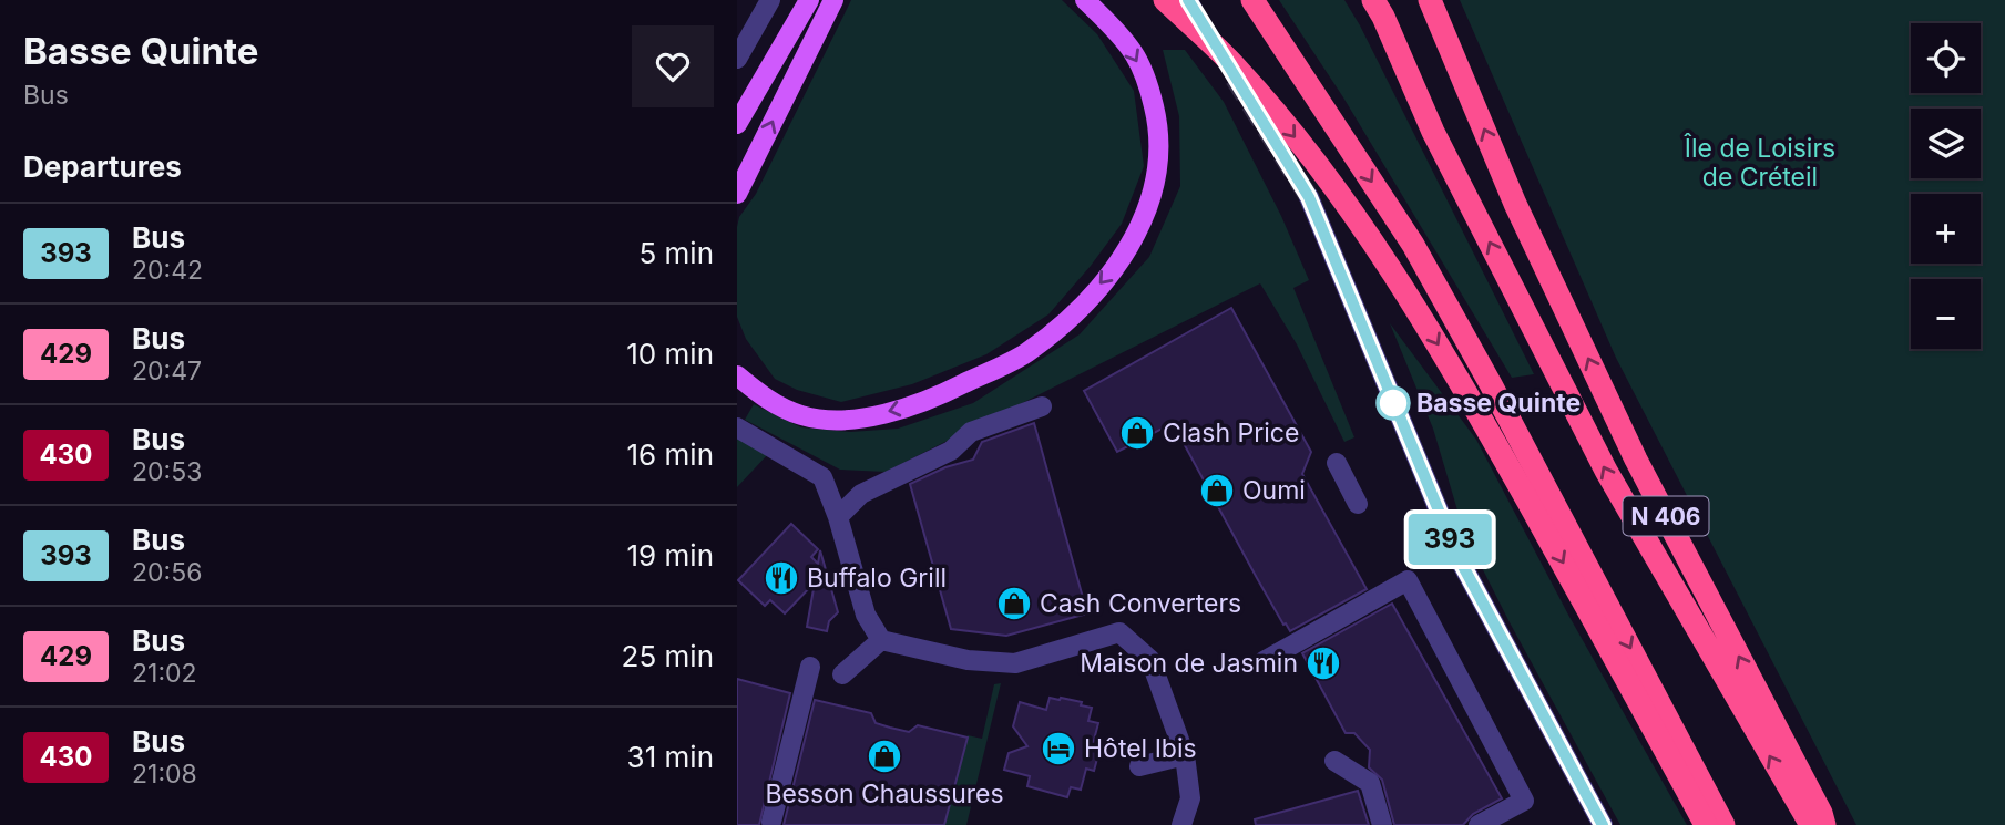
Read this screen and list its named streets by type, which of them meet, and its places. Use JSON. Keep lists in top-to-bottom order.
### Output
{
  "streets": {
    "highway": ["N 406"]
  },
  "parks": ["Île de Loisirs de Créteil"],
  "places": {
    "other": ["Basse Quinte"],
    "shop": [
      "Clash Price",
      "Oumi",
      "Cash Converters",
      "Besson Chaussures"
    ],
    "restaurant": ["Buffalo Grill", "Maison de Jasmin"],
    "hotel": ["Hôtel Ibis"]
  },
  "lines": ["bus line 393"],
  "page": {
    "heading": [
      ["Basse Quinte", "Bus"],
      "Departures"
    ],
    "on_map": "393",
    "map_buttons": ["+", "−"],
    "list": [
      {
        "mark": "393",
        "name": "Bus",
        "note": "20:42",
        "value": "5 min"
      },
      {
        "mark": "429",
        "name": "Bus",
        "note": "20:47",
        "value": "10 min"
      },
      {
        "mark": "430",
        "name": "Bus",
        "note": "20:53",
        "value": "16 min"
      },
      {
        "mark": "393",
        "name": "Bus",
        "note": "20:56",
        "value": "19 min"
      },
      {
        "mark": "429",
        "name": "Bus",
        "note": "21:02",
        "value": "25 min"
      },
      {
        "mark": "430",
        "name": "Bus",
        "note": "21:08",
        "value": "31 min"
      }
    ]
  }
}
